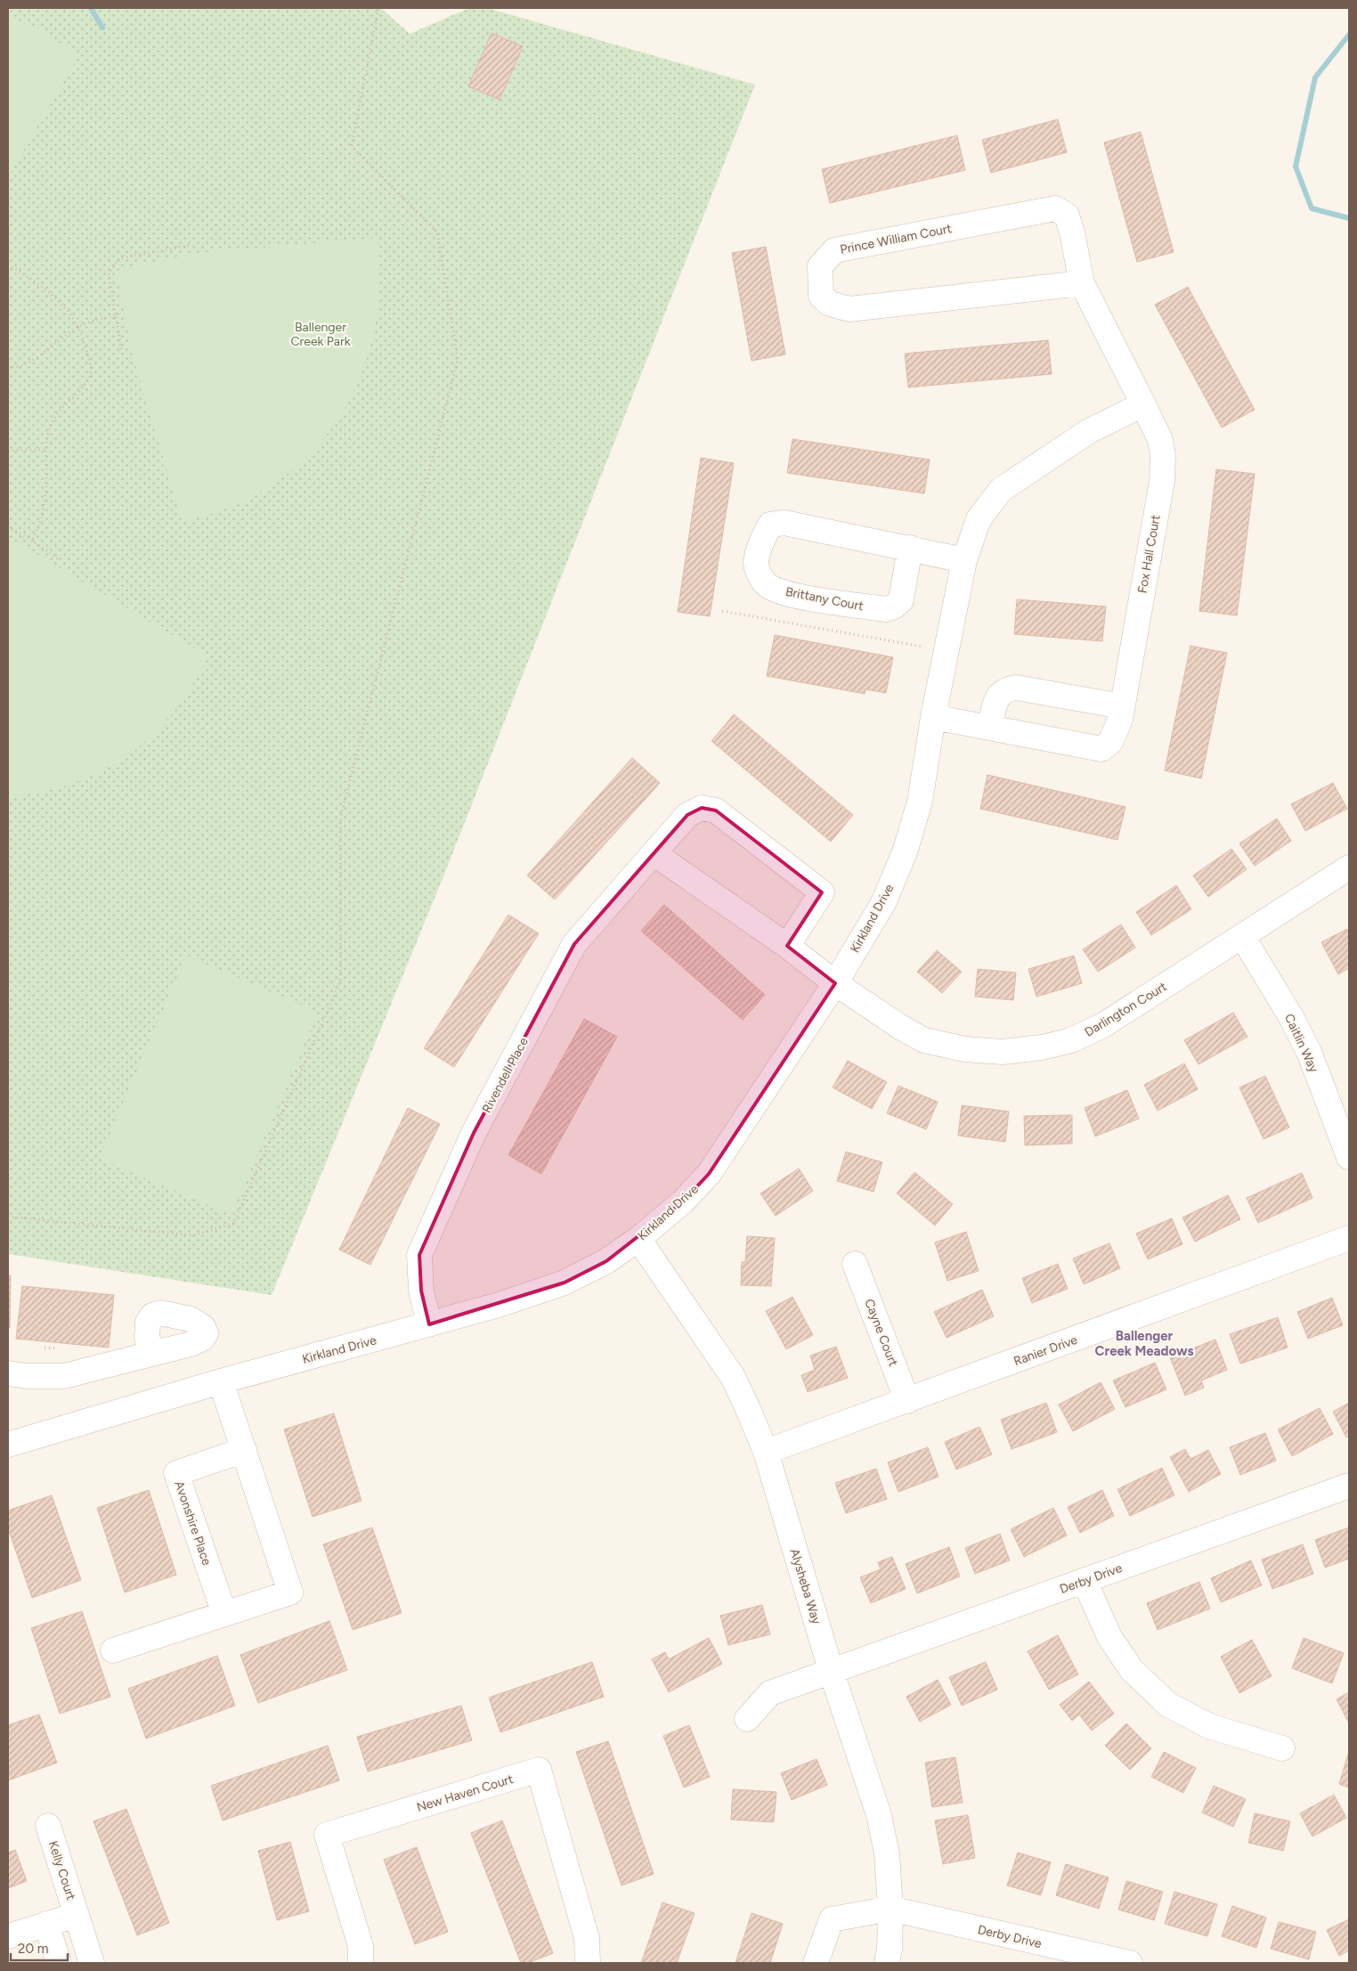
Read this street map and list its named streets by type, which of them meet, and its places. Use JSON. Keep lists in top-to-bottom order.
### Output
{
  "streets": {
    "street": [
      "Prince William Court",
      "Fox Hall Court",
      "Brittany Court",
      "Kirkland Drive",
      "Darlington Court",
      "Caitlin Way",
      "Rivendell Place",
      "Cayne Court",
      "Ranier Drive",
      "Avonshire Place",
      "Derby Drive",
      "Alysheba Way",
      "New Haven Court",
      "Kelly Court"
    ]
  },
  "crossings": [
    ["Prince William Court", "Fox Hall Court"],
    ["Fox Hall Court", "Kirkland Drive"],
    ["Brittany Court", "Kirkland Drive"],
    ["Kirkland Drive", "Darlington Court"],
    ["Kirkland Drive", "Rivendell Place"],
    ["Kirkland Drive", "Alysheba Way"],
    ["Darlington Court", "Caitlin Way"],
    ["Cayne Court", "Ranier Drive"],
    ["Ranier Drive", "Alysheba Way"],
    ["Derby Drive", "Alysheba Way"]
  ],
  "districts": ["Ballenger Creek Meadows"],
  "parks": ["Ballenger Creek Park"],
  "scale_bar": "20 m"
}
